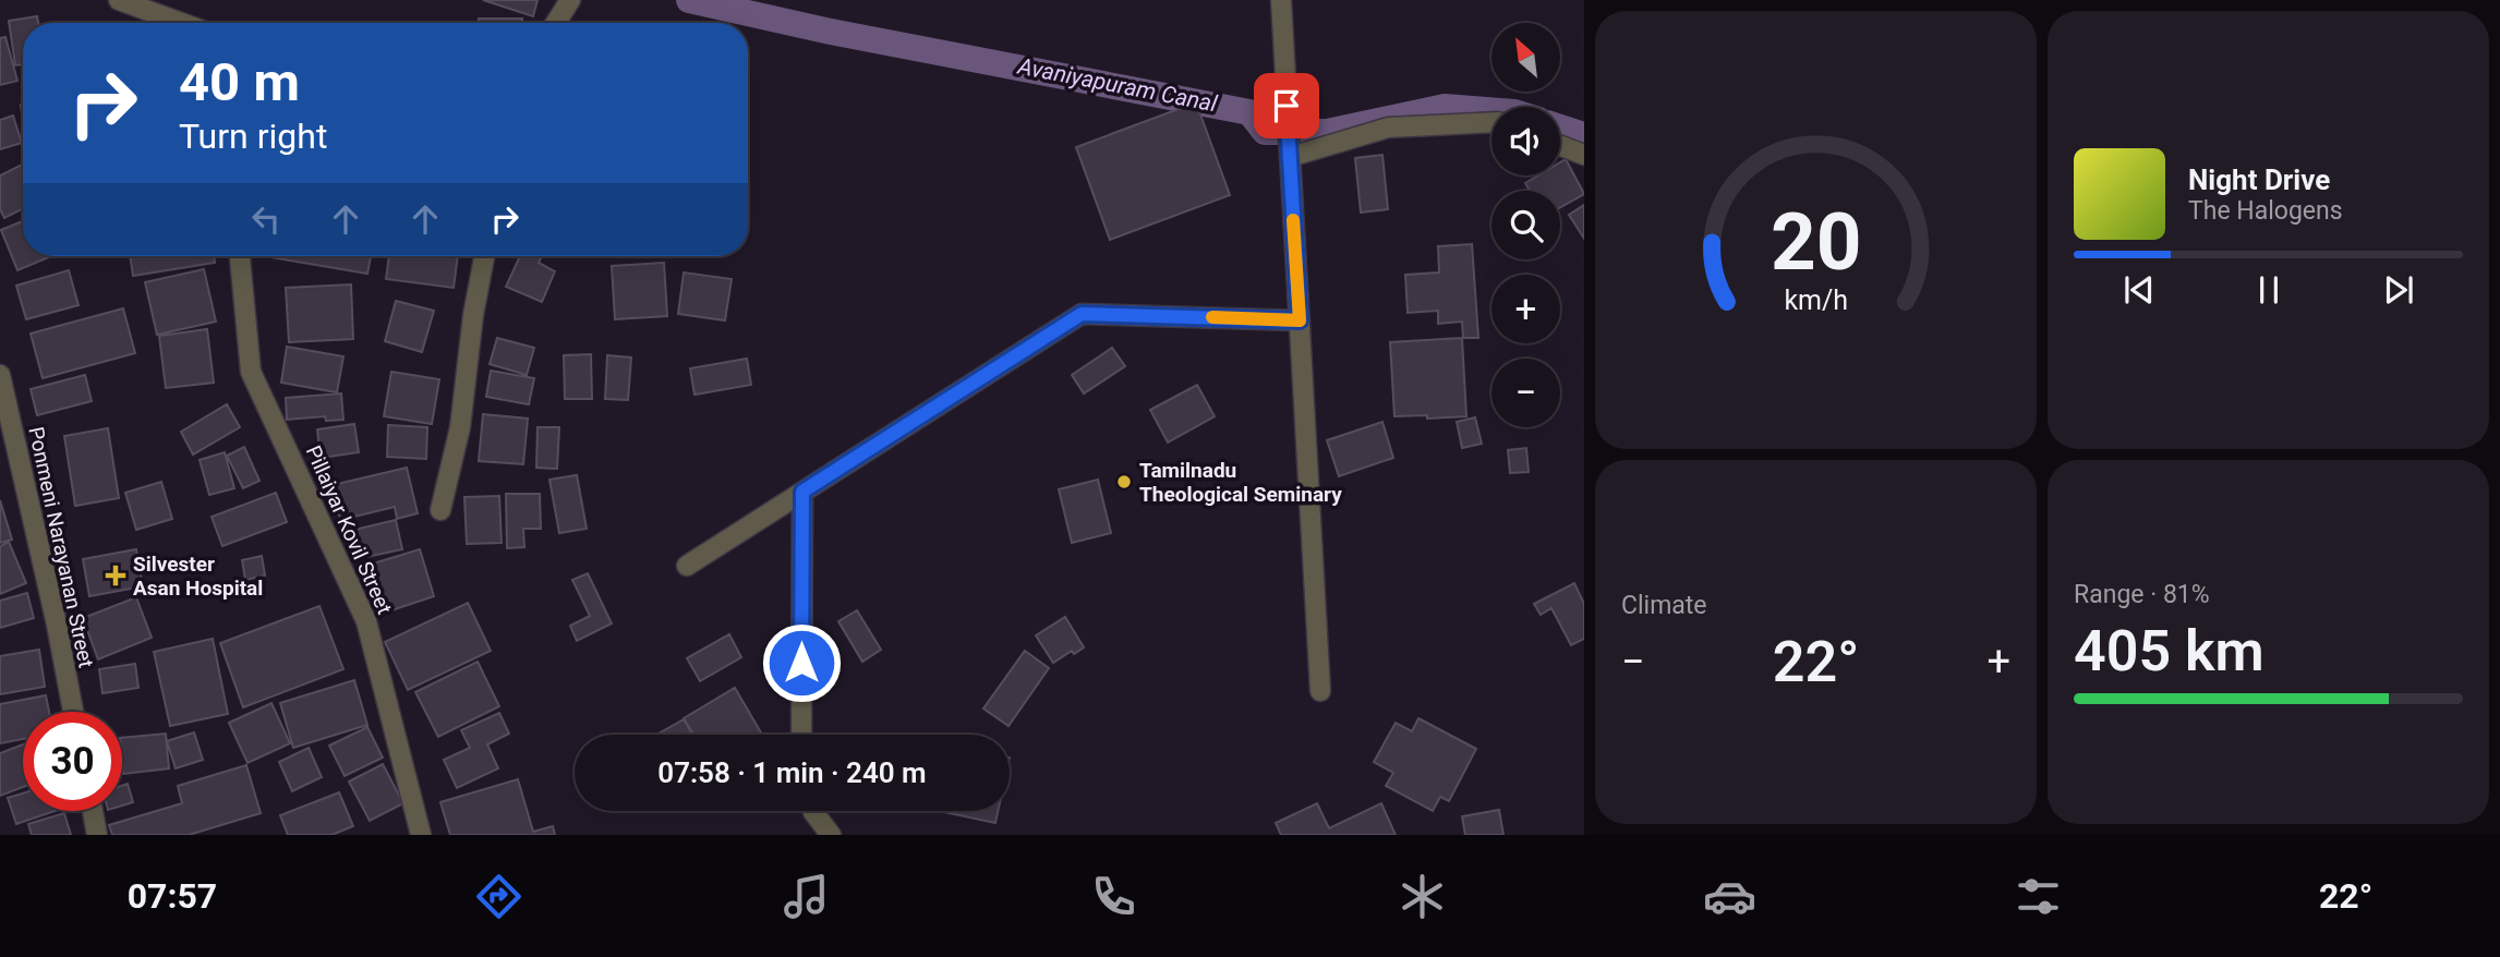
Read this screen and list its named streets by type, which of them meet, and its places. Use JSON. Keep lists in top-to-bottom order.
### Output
{
  "streets": {
    "street": ["Pillaiyar Kovil Street", "Ponmeni Narayanan Street"]
  },
  "water": ["Avaniyapuram Canal"],
  "places": {
    "other": ["Tamilnadu Theological Seminary"],
    "health": ["Silvester Asan Hospital"]
  },
  "north": "top left",
  "page": {
    "map_buttons": ["+", "−"],
    "turn": ["40 m", "Turn right"],
    "song": ["Night Drive", "The Halogens"],
    "tile": [
      "Climate",
      ["Range · 81%", "405 km"]
    ],
    "heat": ["−", "22°", "+"],
    "limit": "30",
    "trip": "07:58 · 1 min · 240 m",
    "tabs": ["07:57", "22°"],
    "gauge": ["20", "km/h"]
  }
}
